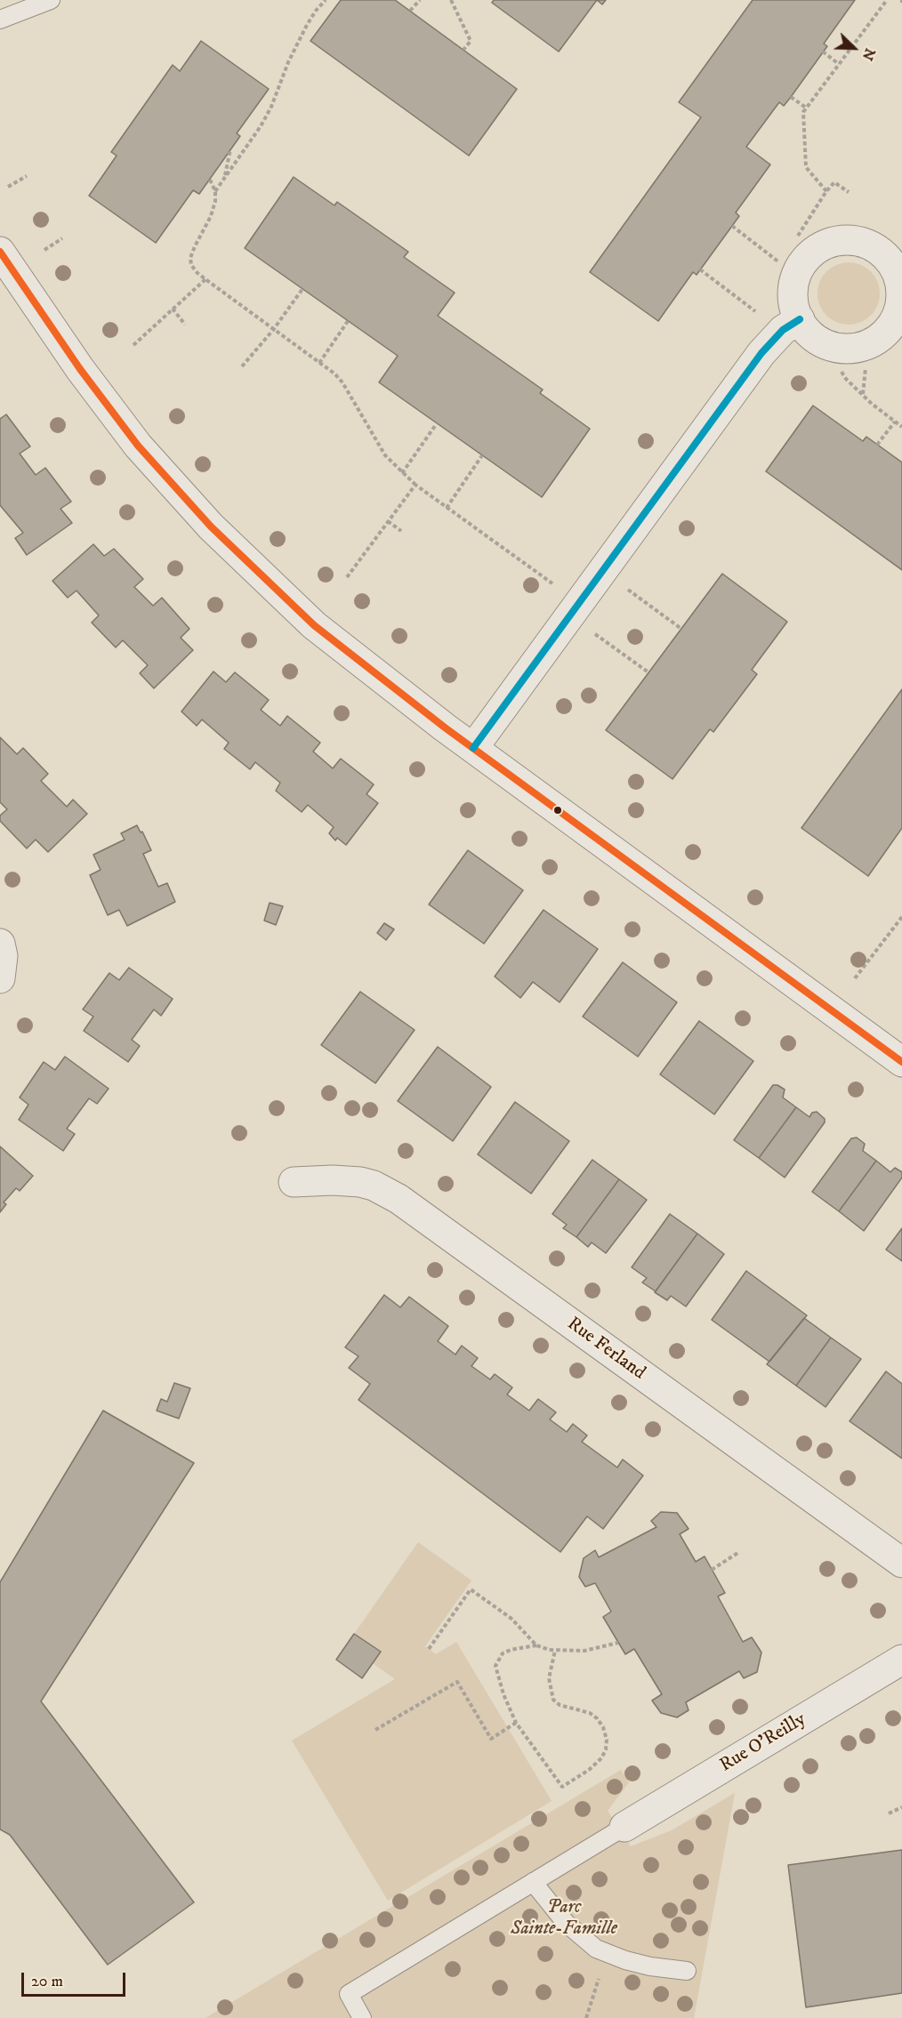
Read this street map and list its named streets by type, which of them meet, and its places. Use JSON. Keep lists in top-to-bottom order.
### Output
{
  "streets": {
    "street": ["Rue Ferland", "Rue O'Reilly"]
  },
  "parks": ["Parc Sainte-Famille"],
  "scale_bar": "20 m",
  "north": "bottom right"
}
